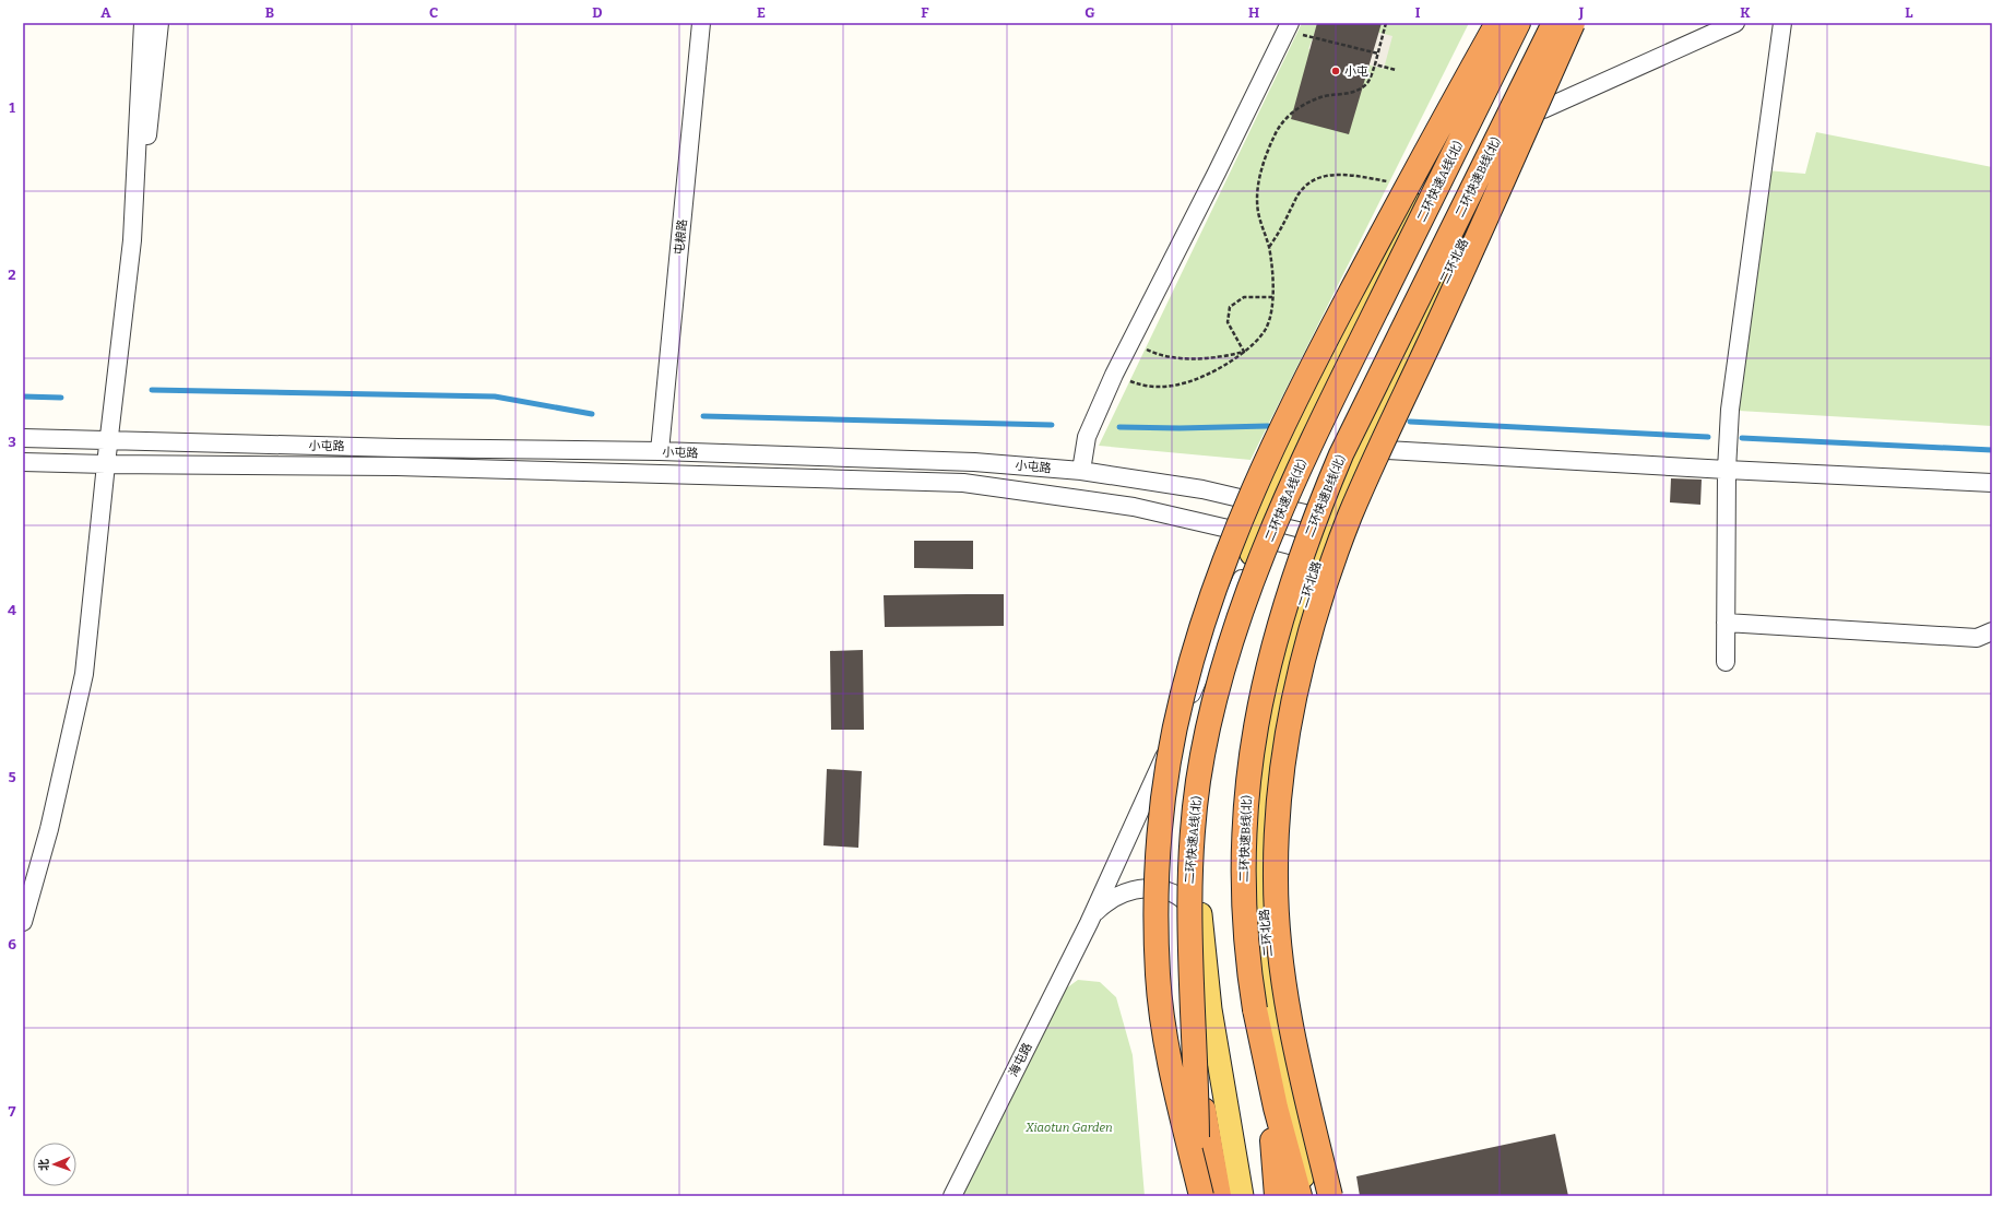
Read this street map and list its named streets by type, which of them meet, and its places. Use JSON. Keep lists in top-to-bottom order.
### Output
{
  "streets": {
    "highway": ["二环快速B线(北)", "二环快速A线(北)"],
    "main road": ["二环北路"],
    "street": ["屯粮路", "小屯路", "海屯路"]
  },
  "crossings": [
    ["屯粮路", "小屯路"],
    ["二环北路", "小屯路"]
  ],
  "parks": ["Xiaotun Garden"],
  "places": ["小屯"],
  "north": "left",
  "grid": {
    "columns": [
      "A",
      "B",
      "C",
      "D",
      "E",
      "F",
      "G",
      "H",
      "I",
      "J",
      "K",
      "L"
    ],
    "rows": [
      "1",
      "2",
      "3",
      "4",
      "5",
      "6",
      "7"
    ]
  }
}
